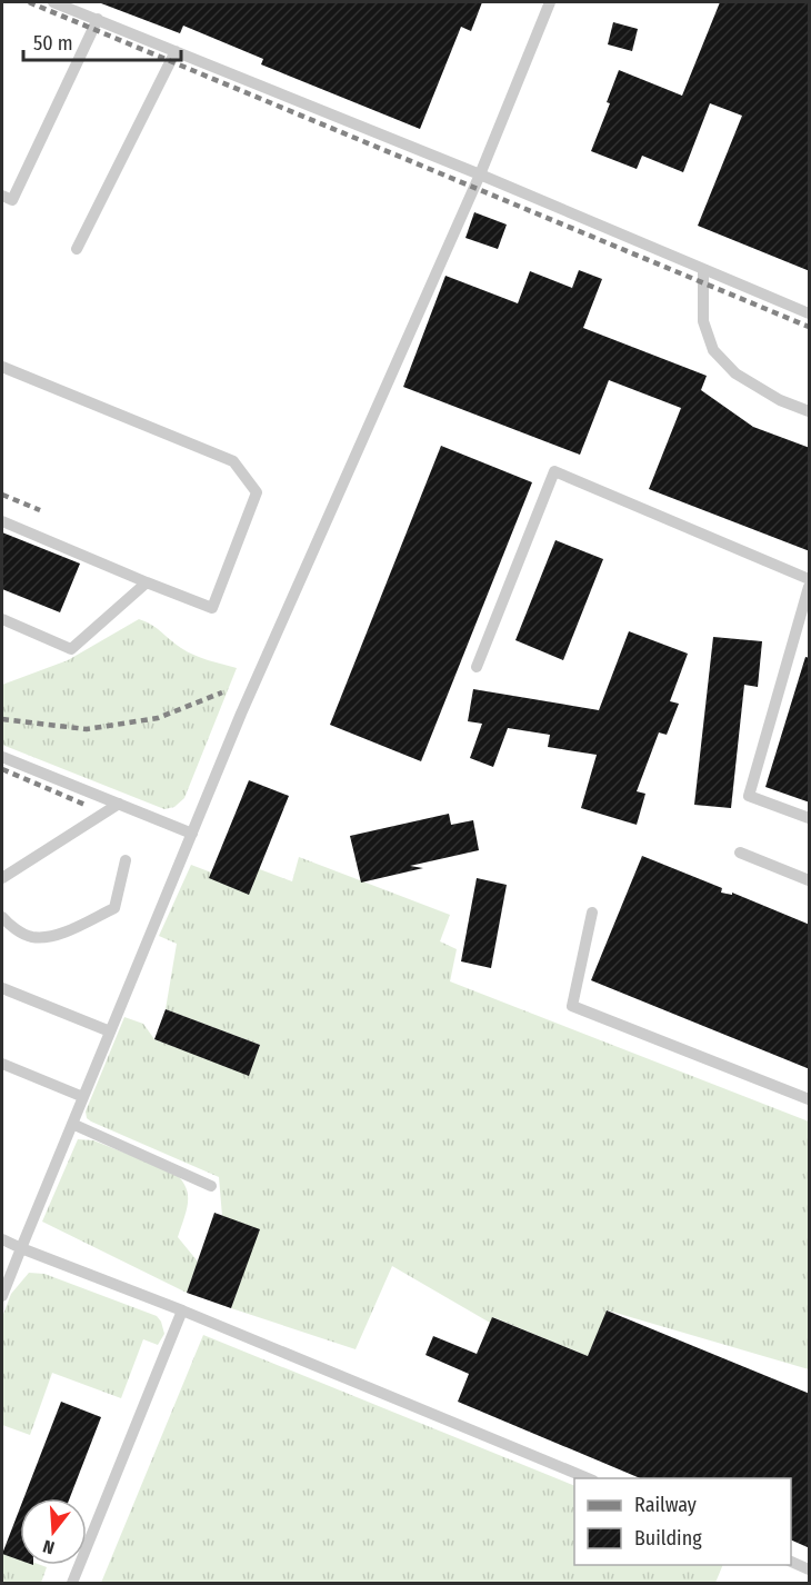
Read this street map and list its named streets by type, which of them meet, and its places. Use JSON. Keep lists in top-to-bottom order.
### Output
{
  "legend": ["Railway", "Building"],
  "scale_bar": "50 m",
  "north": "bottom"
}
